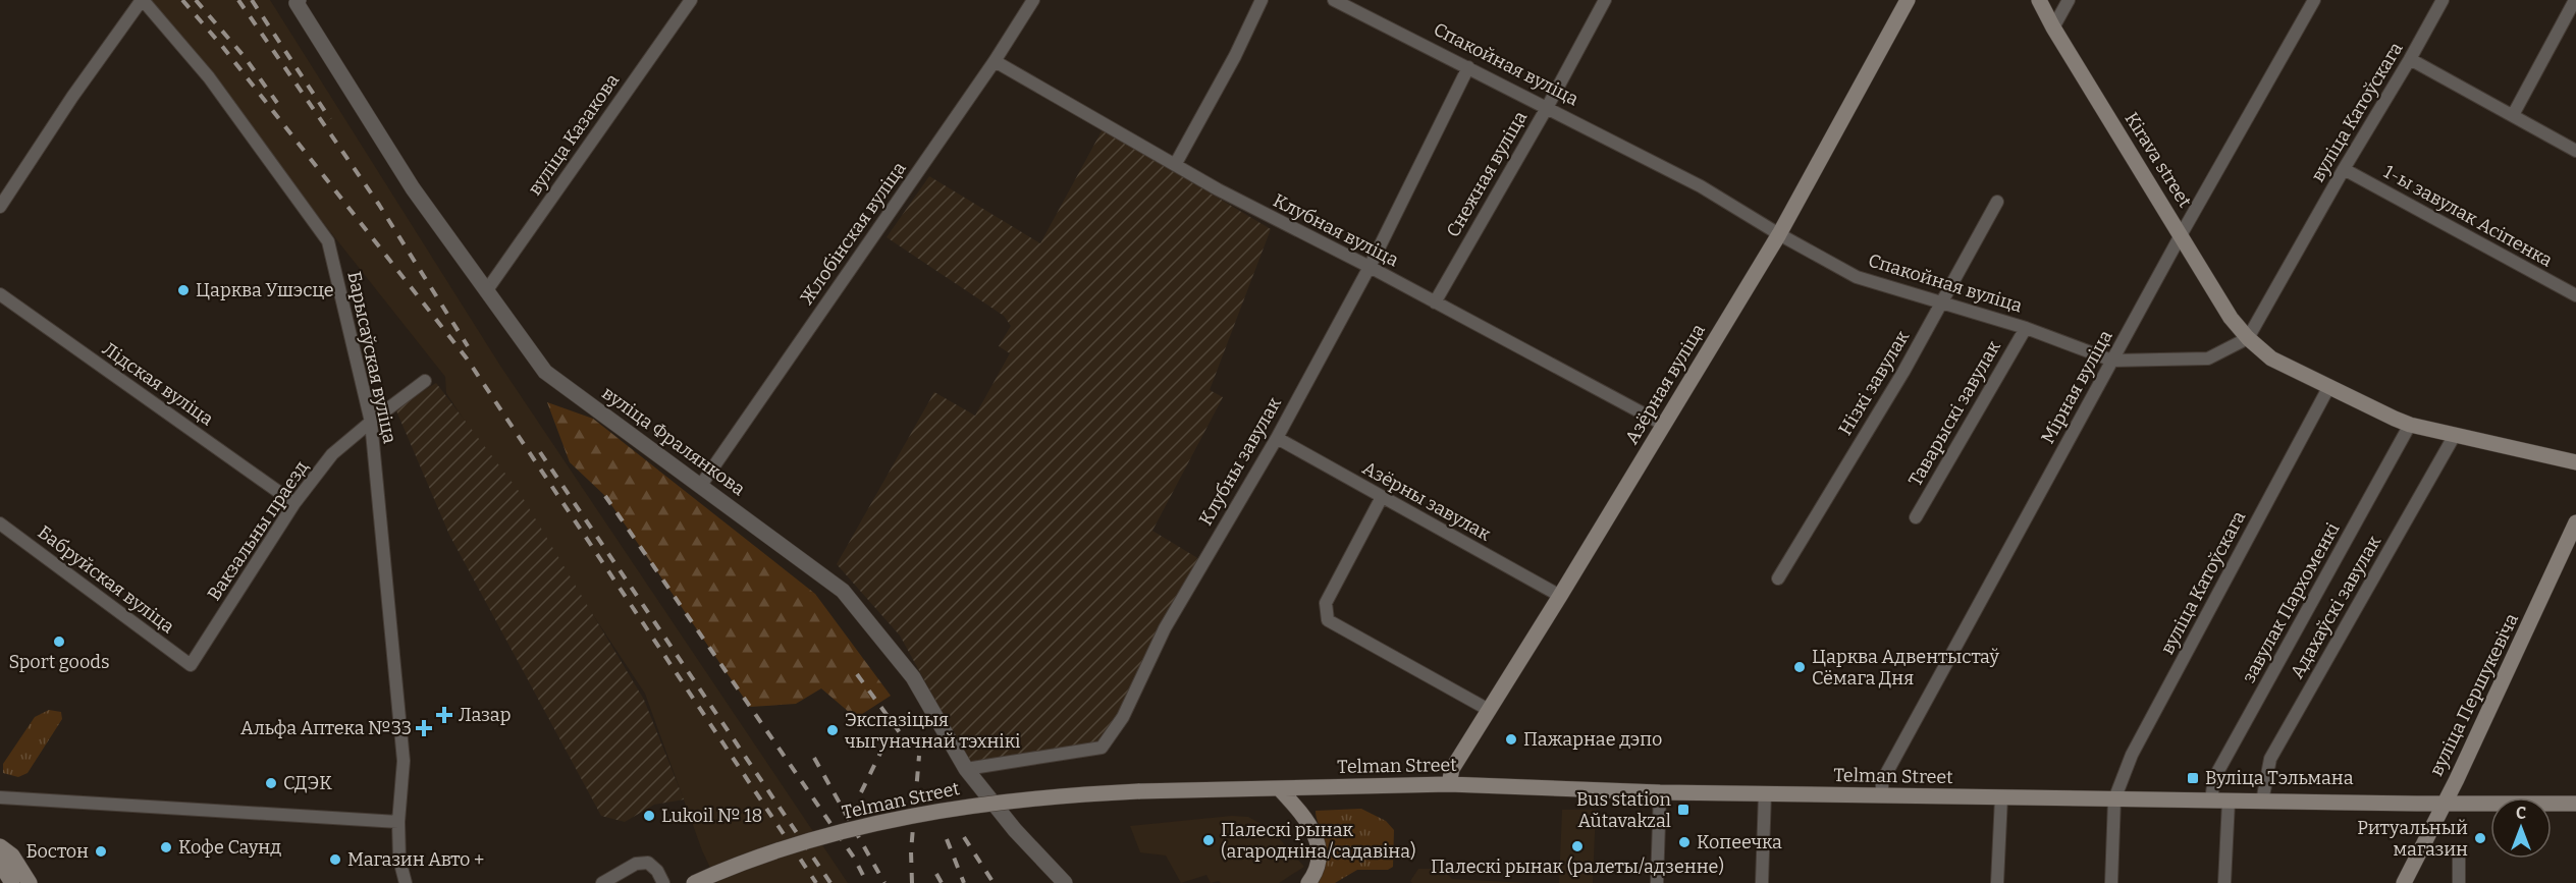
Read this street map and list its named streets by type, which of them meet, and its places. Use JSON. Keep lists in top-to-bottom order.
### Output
{
  "streets": {
    "main road": [
      "Kirava street",
      "Азёрная вуліца",
      "вуліца Першукевіча",
      "Telman Street"
    ],
    "street": [
      "Спакойная вуліца",
      "вуліца Катоўскага",
      "вуліца Казакова",
      "Снежная вуліца",
      "1-ы завулак Асіпенка",
      "Клубная вуліца",
      "Жлобінская вуліца",
      "Барысаўская вуліца",
      "Нізкі завулак",
      "Лідская вуліца",
      "Мірная вуліца",
      "Таварыскі завулак",
      "вуліца Фралянкова",
      "Клубны завулак",
      "Азёрны завулак",
      "Вакзальны праезд",
      "Бабруйская вуліца",
      "завулак Пархоменкі",
      "Адахаўскі завулак"
    ]
  },
  "crossings": [
    ["Спакойная вуліца", "вуліца Катоўскага"],
    ["Спакойная вуліца", "Kirava street"],
    ["Спакойная вуліца", "Снежная вуліца"],
    ["Спакойная вуліца", "Нізкі завулак"],
    ["Спакойная вуліца", "Азёрная вуліца"],
    ["Спакойная вуліца", "Мірная вуліца"],
    ["Спакойная вуліца", "Таварыскі завулак"],
    ["Спакойная вуліца", "Клубны завулак"],
    ["вуліца Катоўскага", "Kirava street"],
    ["вуліца Катоўскага", "1-ы завулак Асіпенка"],
    ["вуліца Катоўскага", "Telman Street"],
    ["вуліца Казакова", "вуліца Фралянкова"],
    ["Kirava street", "Мірная вуліца"],
    ["Снежная вуліца", "Клубная вуліца"],
    ["Клубная вуліца", "Жлобінская вуліца"],
    ["Клубная вуліца", "Азёрная вуліца"],
    ["Клубная вуліца", "Клубны завулак"],
    ["Жлобінская вуліца", "вуліца Фралянкова"],
    ["Барысаўская вуліца", "Вакзальны праезд"],
    ["Лідская вуліца", "Вакзальны праезд"],
    ["Азёрная вуліца", "Азёрны завулак"],
    ["Азёрная вуліца", "Telman Street"],
    ["Мірная вуліца", "Telman Street"],
    ["вуліца Фралянкова", "Клубны завулак"],
    ["Клубны завулак", "Азёрны завулак"],
    ["Вакзальны праезд", "Бабруйская вуліца"]
  ],
  "places": {
    "other": [
      "Царква Ушэсце",
      "Sport goods",
      "Царква Адвентыстаў Сёмага Дня",
      "Экспазіцыя чыгуначнай тэхнікі",
      "Пажарнае дэпо",
      "СДЭК",
      "Lukoil № 18",
      "Ритуальный магазин",
      "Палескі рынак (агародніна/садавіна)",
      "Копеечка",
      "Палескі рынак (ралеты/адзенне)",
      "Кофе Саунд",
      "Бостон",
      "Магазин Авто +"
    ],
    "health": ["Лазар", "Альфа Аптека №33"],
    "transit": ["Вуліца Тэльмана", "Bus station Aŭtavakzal"]
  },
  "north": "top"
}
